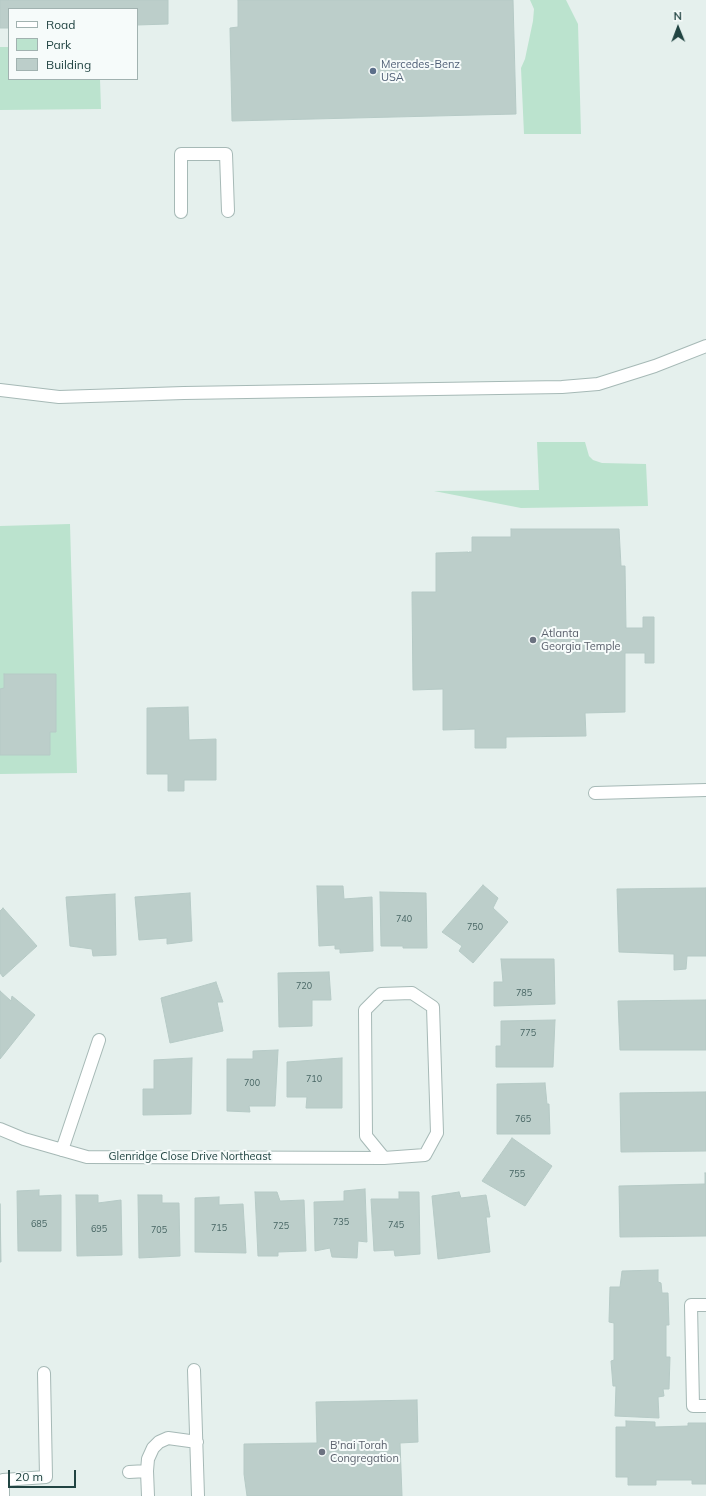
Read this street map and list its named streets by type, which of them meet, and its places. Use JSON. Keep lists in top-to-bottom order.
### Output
{
  "streets": {
    "street": ["Glenridge Close Drive Northeast"]
  },
  "places": ["Mercedes-Benz USA", "Atlanta Georgia Temple", "B'nai Torah Congregation"],
  "house_numbers": [
    "740",
    "750",
    "720",
    "785",
    "775",
    "710",
    "700",
    "765",
    "755",
    "735",
    "685",
    "745",
    "725",
    "715",
    "695",
    "705"
  ],
  "legend": ["Road", "Park", "Building"],
  "scale_bar": "20 m",
  "north": "top"
}
